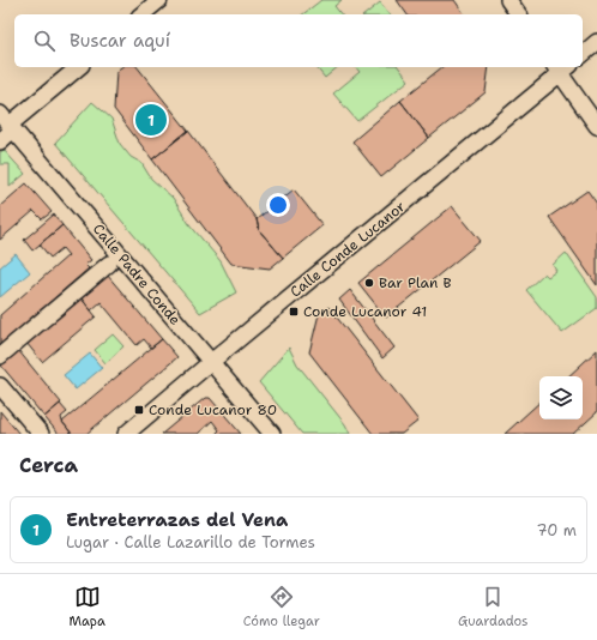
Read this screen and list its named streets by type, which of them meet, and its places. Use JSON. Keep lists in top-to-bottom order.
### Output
{
  "streets": {
    "street": ["Calle Conde Lucanor", "Calle Padre Conde"]
  },
  "crossings": [
    ["Calle Conde Lucanor", "Calle Padre Conde"]
  ],
  "places": {
    "other": ["Bar Plan B"],
    "transit": ["Conde Lucanor 41", "Conde Lucanor 80"]
  },
  "page": {
    "search": "Buscar aquí",
    "pins": "1",
    "heading": "Cerca",
    "list": [
      {
        "mark": "1",
        "name": "Entreterrazas del Vena",
        "note": "Lugar · Calle Lazarillo de Tormes",
        "value": "70 m"
      }
    ],
    "nav": ["Mapa", "Cómo llegar", "Guardados"]
  }
}
